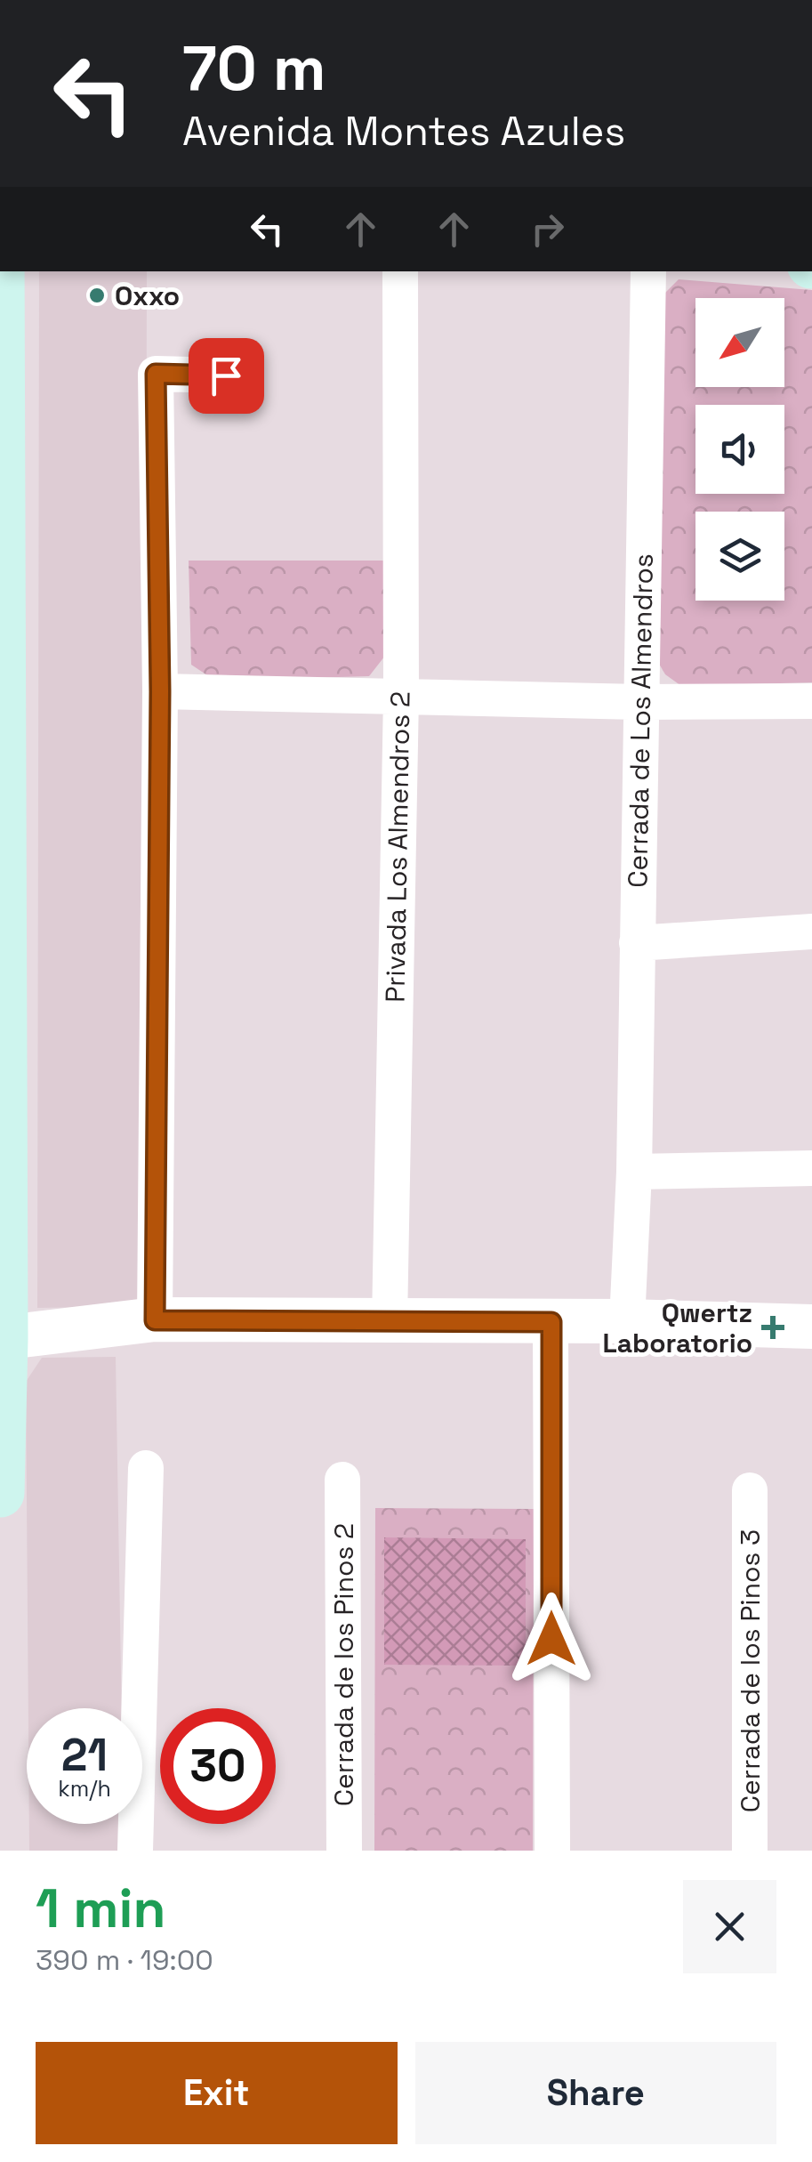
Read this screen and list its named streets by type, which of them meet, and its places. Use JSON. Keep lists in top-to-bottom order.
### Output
{
  "streets": {
    "street": [
      "Cerrada de Los Almendros",
      "Privada Los Almendros 2",
      "Cerrada de los Pinos 2",
      "Cerrada de los Pinos 3"
    ]
  },
  "places": {
    "other": ["Oxxo"],
    "health": ["Qwertz Laboratorio"]
  },
  "north": "bottom left",
  "page": {
    "turn": ["70 m", "Avenida Montes Azules"],
    "speed": "21 km/h",
    "limit": "30",
    "heading": ["1 min", "390 m · 19:00"],
    "buttons": ["Exit", "Share"]
  }
}
